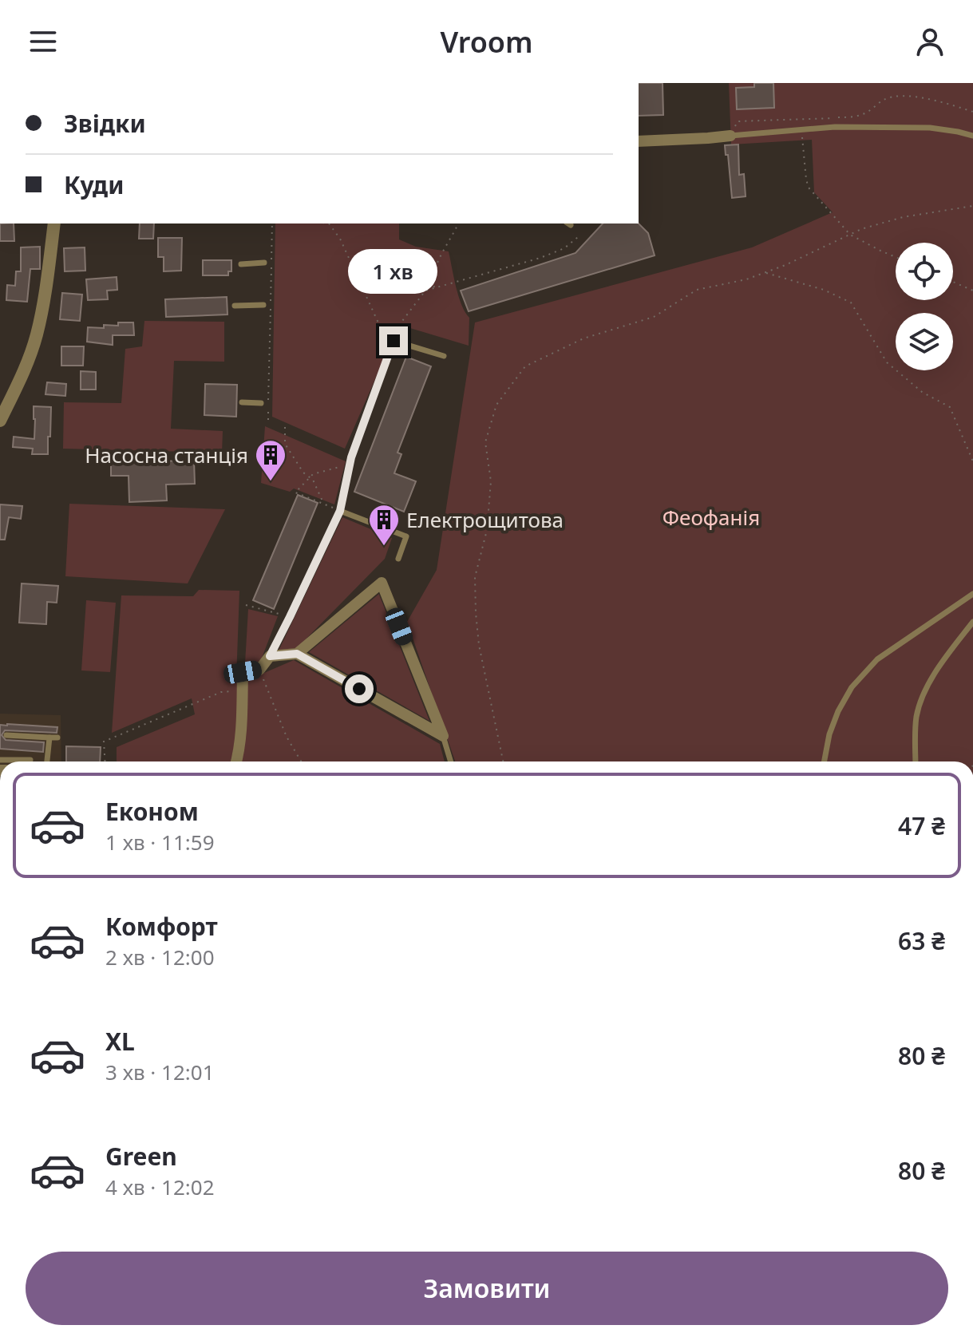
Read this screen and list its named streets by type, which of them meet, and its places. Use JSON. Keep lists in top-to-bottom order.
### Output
{
  "parks": ["Феофанія"],
  "places": {
    "building": ["Насосна станція", "Електрощитова"]
  },
  "page": {
    "header": "Vroom",
    "banner": ["Звідки", "Куди"],
    "bubble": "1 хв",
    "list": [
      {
        "name": "Економ",
        "note": "1 хв · 11:59",
        "value": "47 ₴"
      },
      {
        "name": "Комфорт",
        "note": "2 хв · 12:00",
        "value": "63 ₴"
      },
      {
        "name": "XL",
        "note": "3 хв · 12:01",
        "value": "80 ₴"
      },
      {
        "name": "Green",
        "note": "4 хв · 12:02",
        "value": "80 ₴"
      }
    ],
    "buttons": "Замовити"
  }
}
